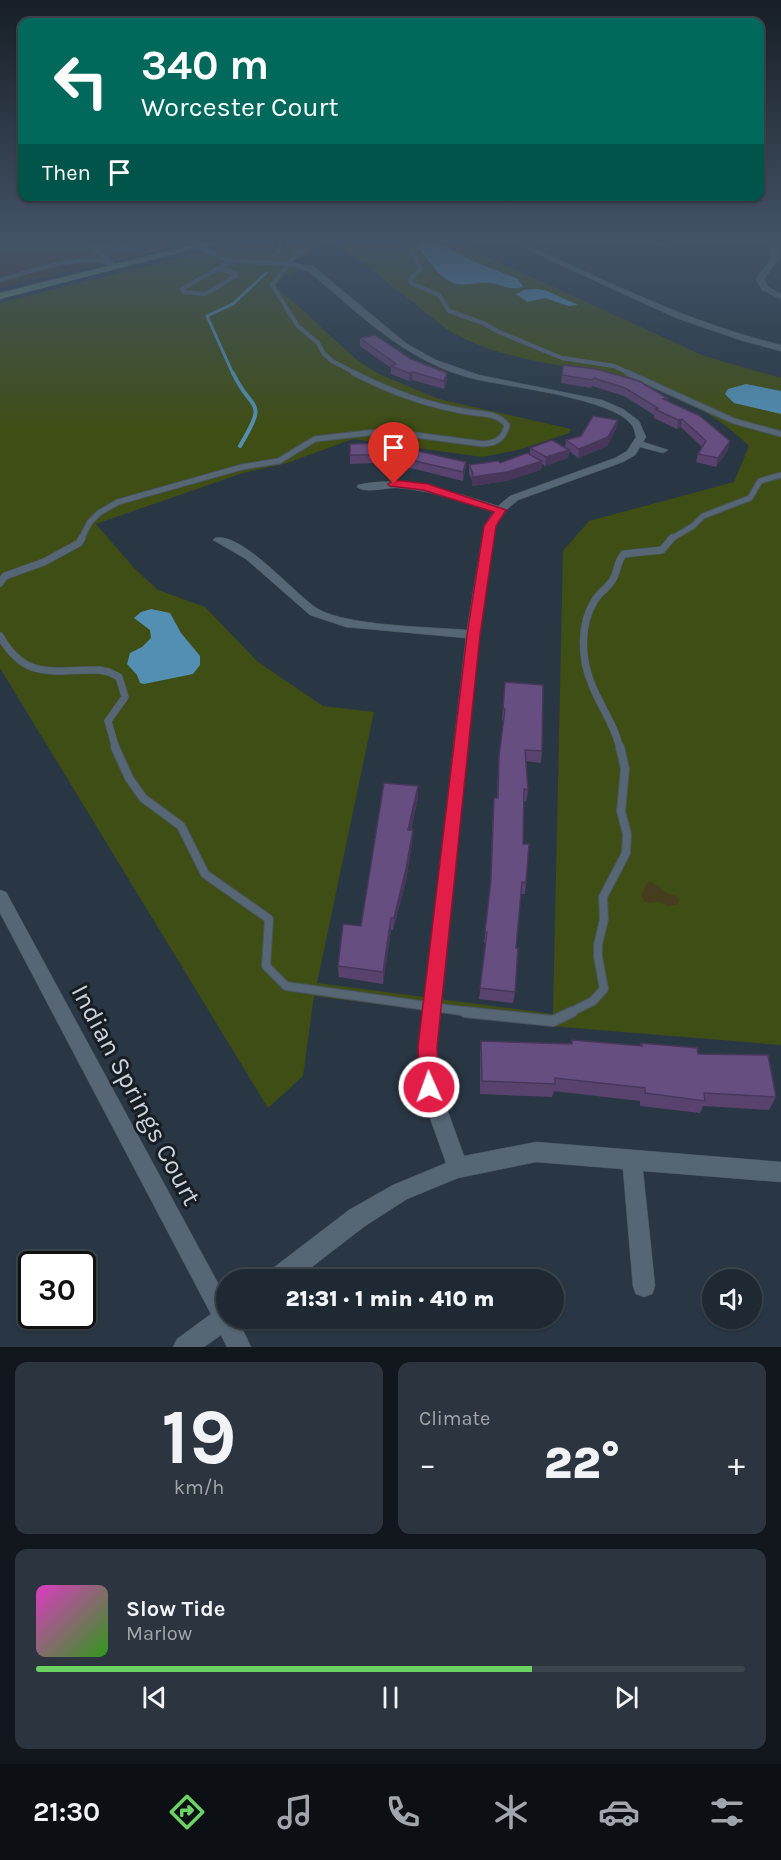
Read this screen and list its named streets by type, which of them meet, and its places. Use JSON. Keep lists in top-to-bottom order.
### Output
{
  "streets": {
    "street": ["Indian Springs Court"]
  },
  "page": {
    "turn": ["340 m", "Worcester Court"],
    "then": "Then",
    "limit": "30",
    "trip": "21:31 · 1 min · 410 m",
    "tile": [
      ["19", "km/h"],
      "Climate"
    ],
    "heat": ["−", "22°", "+"],
    "song": ["Slow Tide", "Marlow"],
    "tabs": "21:30"
  }
}
